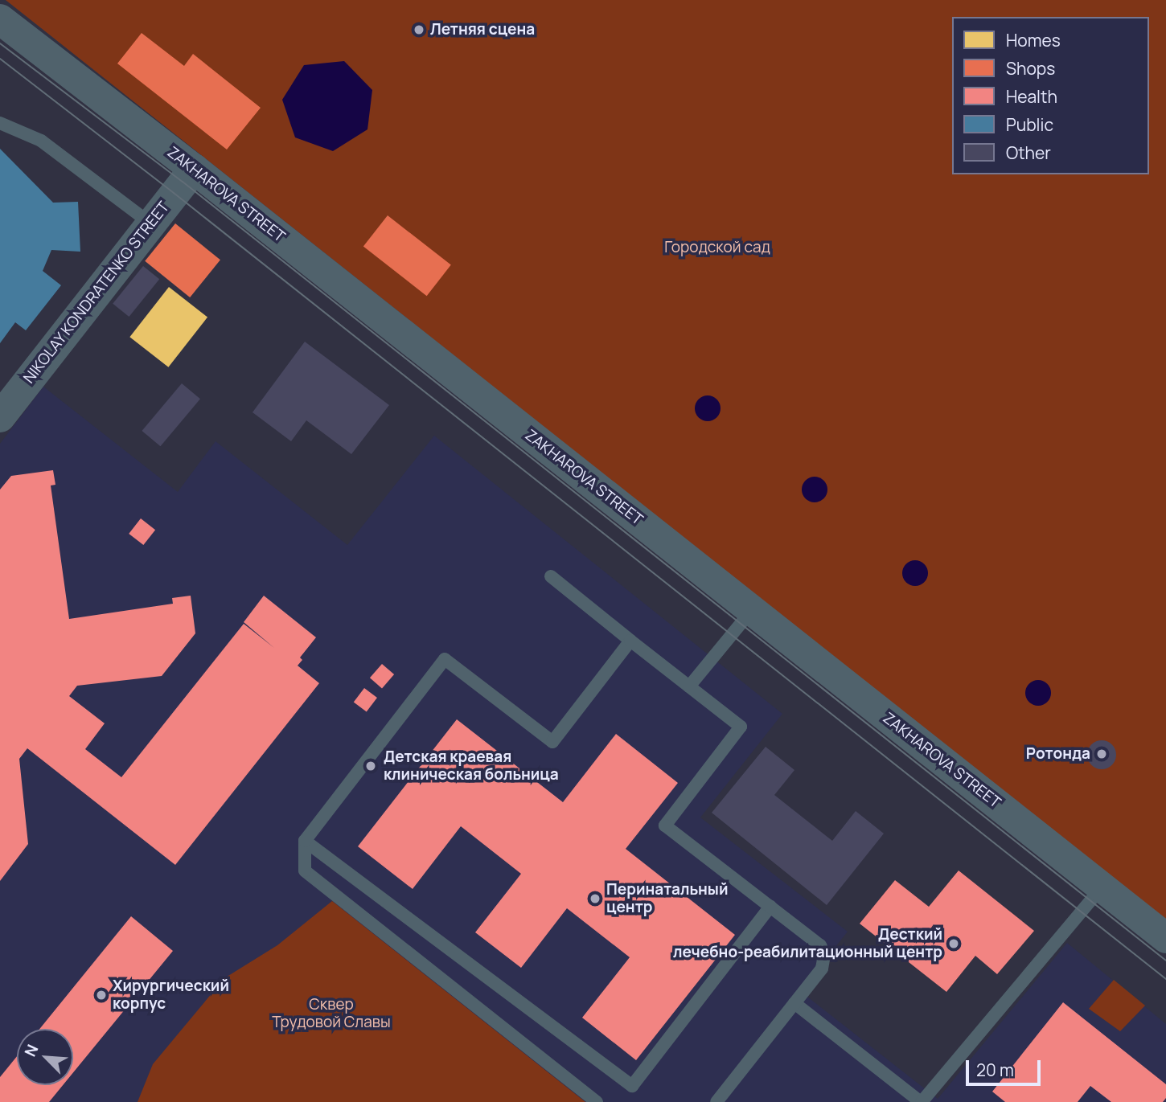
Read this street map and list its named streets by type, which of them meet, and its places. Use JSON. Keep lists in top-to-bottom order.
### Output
{
  "streets": {
    "street": ["ZAKHAROVA STREET", "NIKOLAY KONDRATENKO STREET"]
  },
  "crossings": [
    ["ZAKHAROVA STREET", "NIKOLAY KONDRATENKO STREET"]
  ],
  "parks": ["Городской сад", "Сквер Трудовой Славы"],
  "places": [
    "Летняя сцена",
    "Ротонда",
    "Детская краевая клиническая больница",
    "Перинатальный центр",
    "Десткий лечебно-реабилитационный центр",
    "Хирургический корпус"
  ],
  "legend": [
    "Homes",
    "Shops",
    "Health",
    "Public",
    "Other"
  ],
  "scale_bar": "20 m",
  "north": "top left"
}
